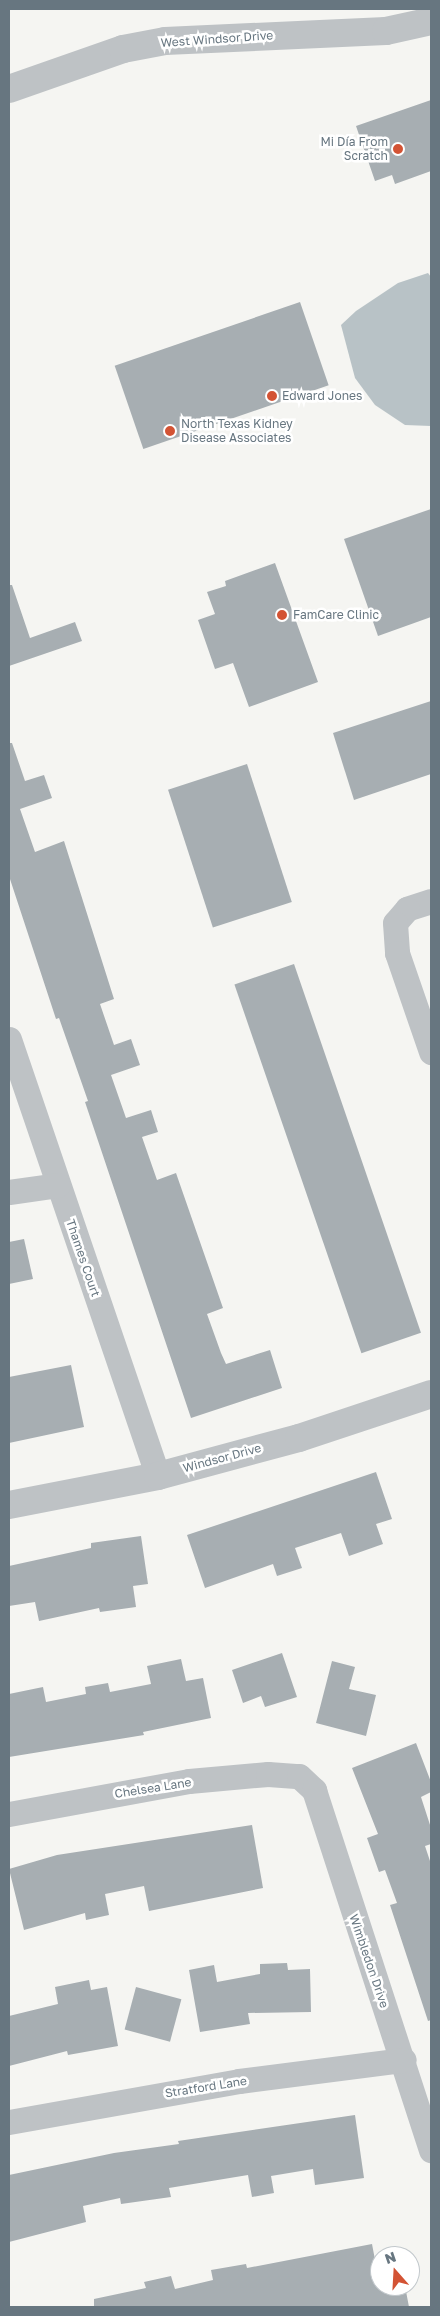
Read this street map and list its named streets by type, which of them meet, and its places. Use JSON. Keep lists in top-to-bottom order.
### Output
{
  "streets": {
    "street": [
      "West Windsor Drive",
      "Thames Court",
      "Windsor Drive",
      "Chelsea Lane",
      "Wimbledon Drive",
      "Stratford Lane"
    ]
  },
  "crossings": [
    ["Thames Court", "Windsor Drive"],
    ["Chelsea Lane", "Wimbledon Drive"],
    ["Wimbledon Drive", "Stratford Lane"]
  ],
  "places": [
    "Mi Día From Scratch",
    "Edward Jones",
    "North Texas Kidney Disease Associates",
    "FamCare Clinic"
  ],
  "north": "top"
}
